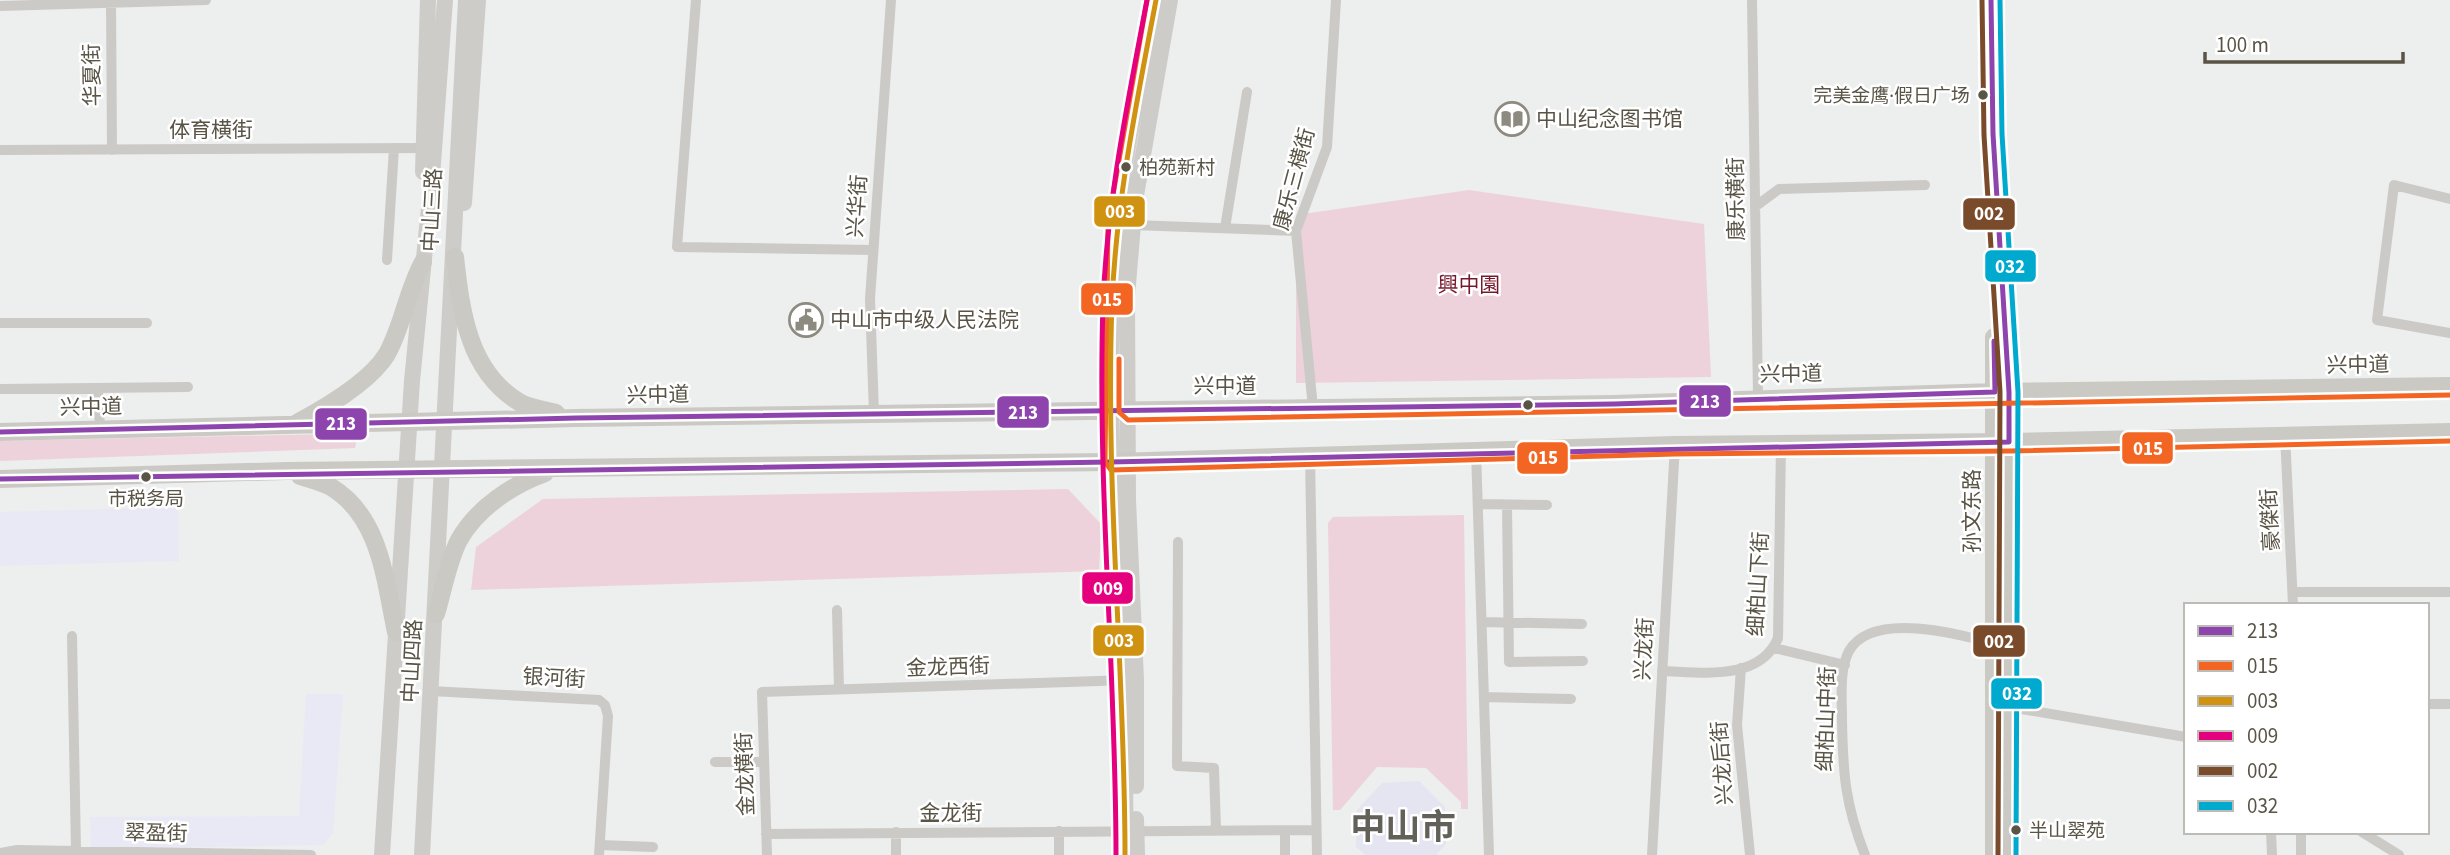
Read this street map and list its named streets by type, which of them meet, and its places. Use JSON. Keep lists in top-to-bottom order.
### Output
{
  "streets": {
    "main road": [
      "中山三路",
      "兴中道",
      "孙文东路",
      "中山四路"
    ],
    "street": [
      "华夏街",
      "体育横街",
      "康乐三横街",
      "康乐横街",
      "兴华街",
      "豪傑街",
      "细柏山下街",
      "兴龙街",
      "金龙西街",
      "银河街",
      "细柏山中街",
      "兴龙后街",
      "金龙横街",
      "金龙街",
      "翠盈街"
    ]
  },
  "crossings": [
    ["华夏街", "体育横街"],
    ["体育横街", "中山三路"],
    ["康乐三横街", "兴中道"],
    ["康乐横街", "兴中道"],
    ["兴华街", "兴中道"],
    ["中山三路", "兴中道"],
    ["中山三路", "中山四路"],
    ["兴中道", "孙文东路"],
    ["孙文东路", "细柏山中街"],
    ["细柏山下街", "兴龙街"],
    ["细柏山下街", "兴龙后街"],
    ["中山四路", "银河街"],
    ["金龙西街", "金龙横街"],
    ["金龙横街", "金龙街"]
  ],
  "districts": ["中山市"],
  "parks": ["興中園"],
  "places": {
    "other": [
      "完美金鹰·假日广场",
      "柏苑新村",
      "市税务局",
      "半山翠苑"
    ],
    "library": ["中山纪念图书馆"],
    "public building": ["中山市中级人民法院"]
  },
  "lines": [
    "transit line 213",
    "transit line 015",
    "transit line 003",
    "transit line 009",
    "transit line 002",
    "transit line 032"
  ],
  "legend": [
    "213",
    "015",
    "003",
    "009",
    "002",
    "032"
  ],
  "scale_bar": "100 m"
}
